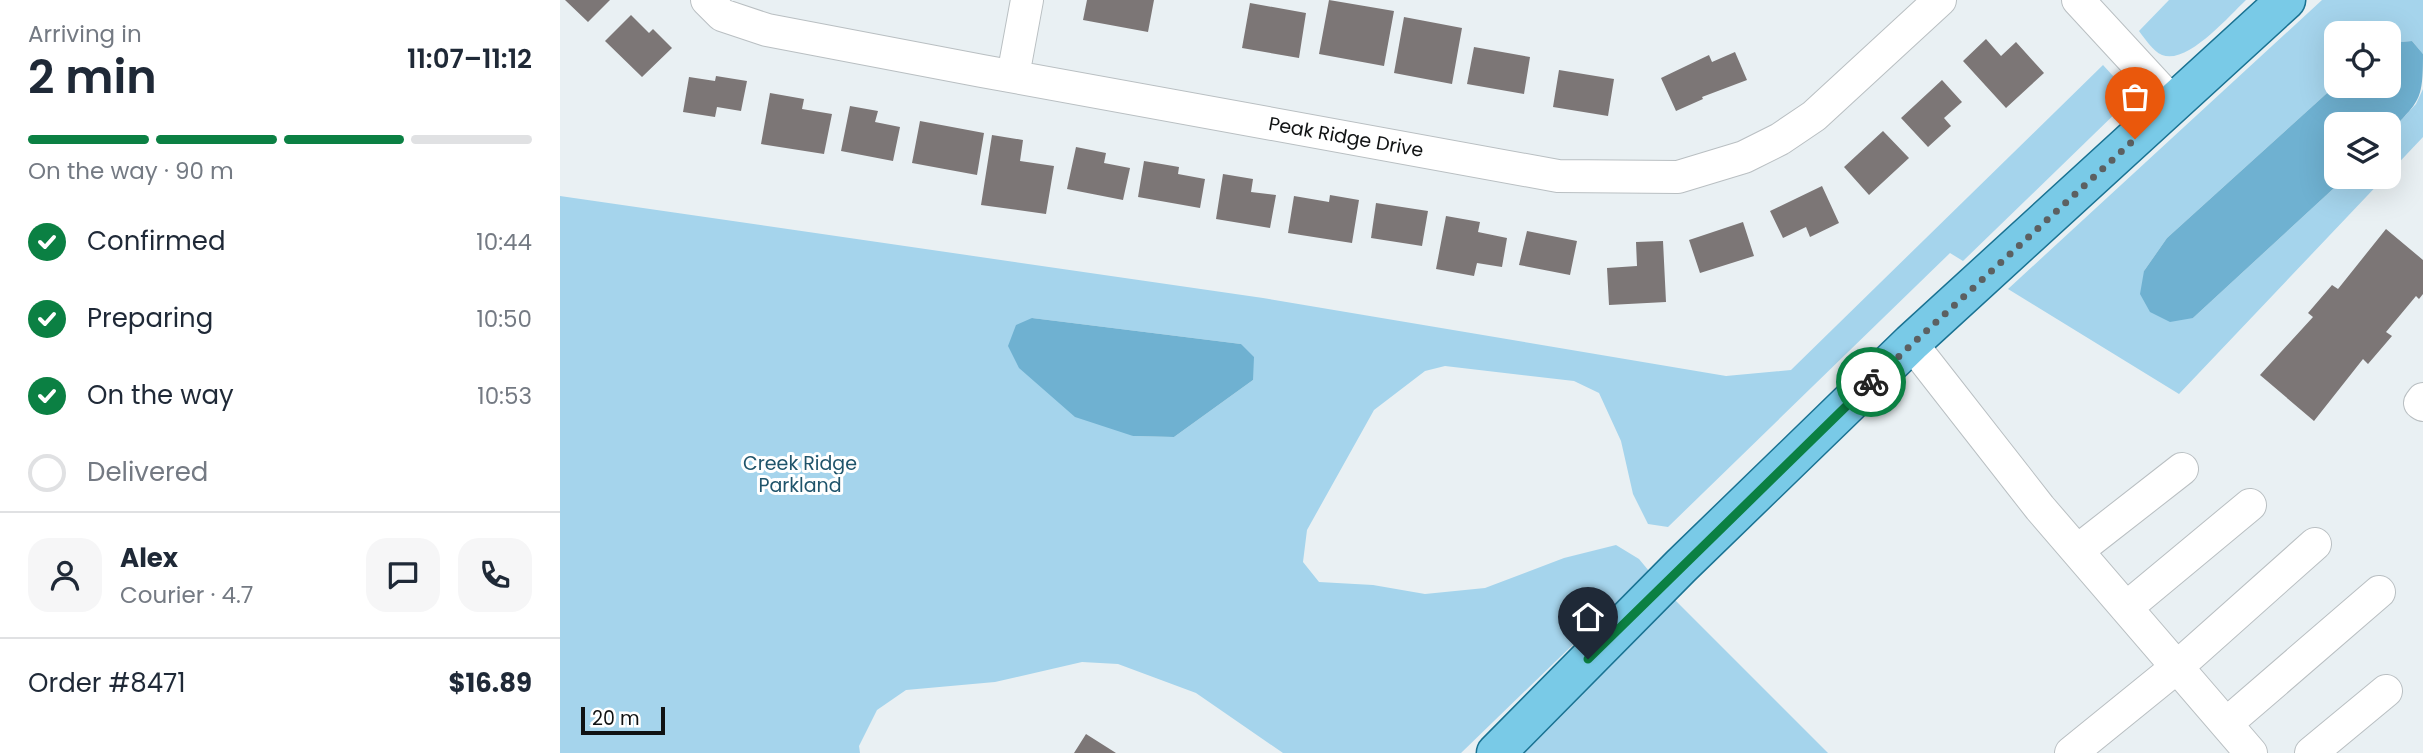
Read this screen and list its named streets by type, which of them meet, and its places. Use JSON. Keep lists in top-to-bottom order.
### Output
{
  "streets": {
    "street": ["Peak Ridge Drive"]
  },
  "parks": ["Creek Ridge Parkland"],
  "scale_bar": "20 m",
  "page": {
    "heading": ["2 min", "Arriving in", "11:07–11:12"],
    "panel": [
      "Alex",
      "Courier · 4.7",
      "Order #8471",
      "$16.89"
    ],
    "bar": "On the way · 90 m",
    "list": [
      ["Confirmed", "10:44"],
      ["Preparing", "10:50"],
      ["On the way", "10:53"],
      "Delivered"
    ],
    "scale": "20 m"
  }
}
